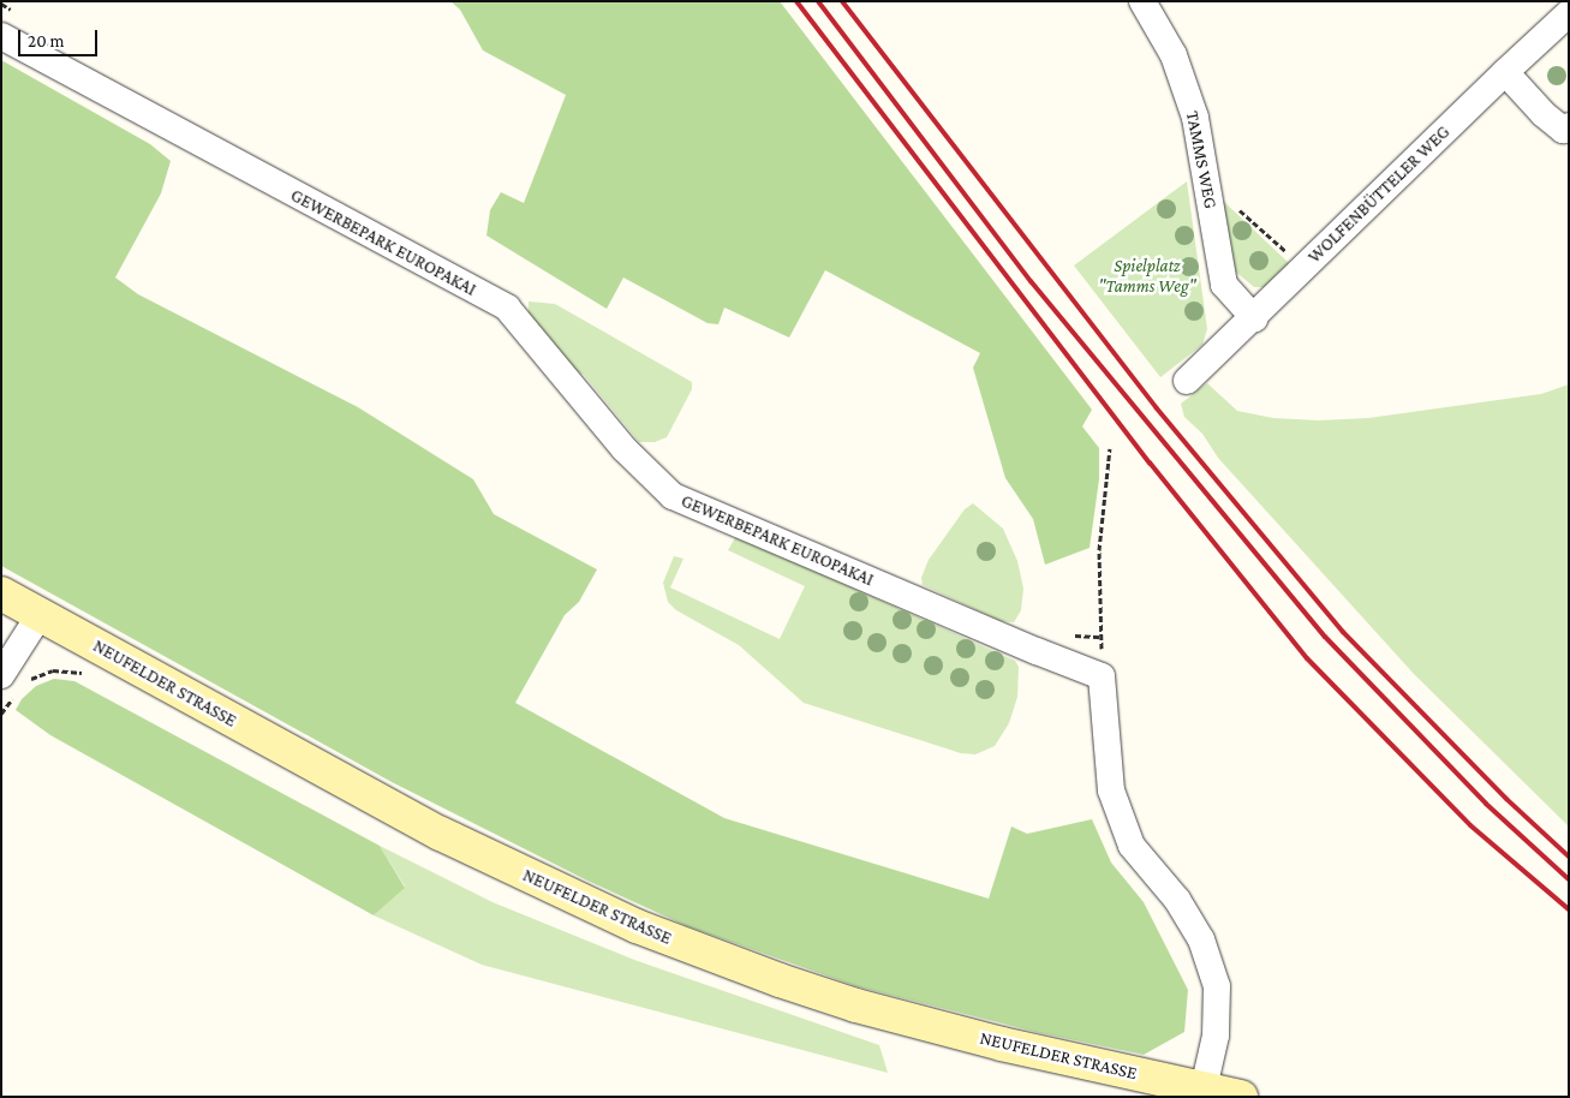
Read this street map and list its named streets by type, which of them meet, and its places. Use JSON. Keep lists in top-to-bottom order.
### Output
{
  "streets": {
    "street": [
      "TAMMS WEG",
      "WOLFENBÜTTELER WEG",
      "GEWERBEPARK EUROPAKAI",
      "NEUFELDER STRASSE"
    ]
  },
  "crossings": [
    ["TAMMS WEG", "WOLFENBÜTTELER WEG"]
  ],
  "parks": ["Spielplatz \"Tamms Weg\""],
  "scale_bar": "20 m"
}
